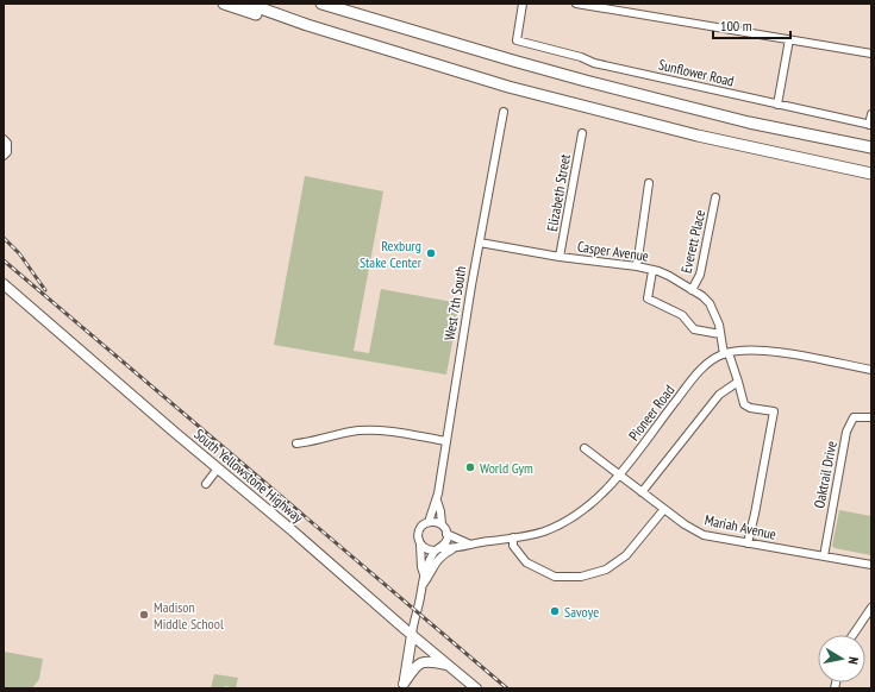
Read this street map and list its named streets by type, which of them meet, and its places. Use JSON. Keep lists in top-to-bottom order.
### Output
{
  "streets": {
    "main road": ["South Yellowstone Highway"],
    "street": [
      "Sunflower Road",
      "Elizabeth Street",
      "Everett Place",
      "Casper Avenue",
      "West 7th South",
      "Pioneer Road",
      "Oaktrail Drive",
      "Mariah Avenue"
    ]
  },
  "crossings": [
    ["Elizabeth Street", "Casper Avenue"],
    ["Everett Place", "Casper Avenue"],
    ["Casper Avenue", "West 7th South"],
    ["Casper Avenue", "Pioneer Road"],
    ["Casper Avenue", "Mariah Avenue"],
    ["West 7th South", "Pioneer Road"],
    ["Pioneer Road", "Mariah Avenue"],
    ["Oaktrail Drive", "Mariah Avenue"]
  ],
  "places": [
    "Rexburg Stake Center",
    "World Gym",
    "Savoye",
    "Madison Middle School"
  ],
  "scale_bar": "100 m",
  "north": "right"
}
